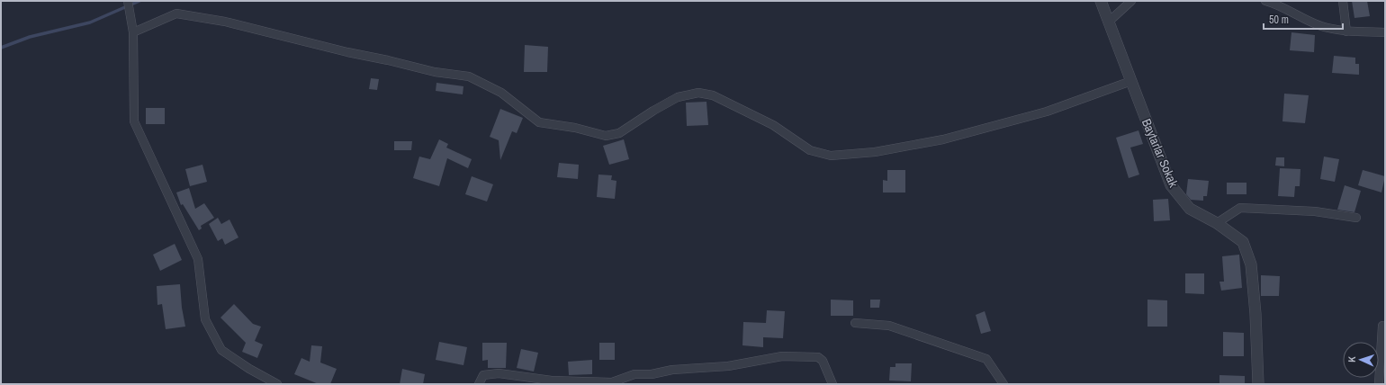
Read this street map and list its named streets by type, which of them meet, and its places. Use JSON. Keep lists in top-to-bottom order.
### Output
{
  "streets": {
    "street": ["Baytarlar Sokak"]
  },
  "scale_bar": "50 m",
  "north": "left"
}
